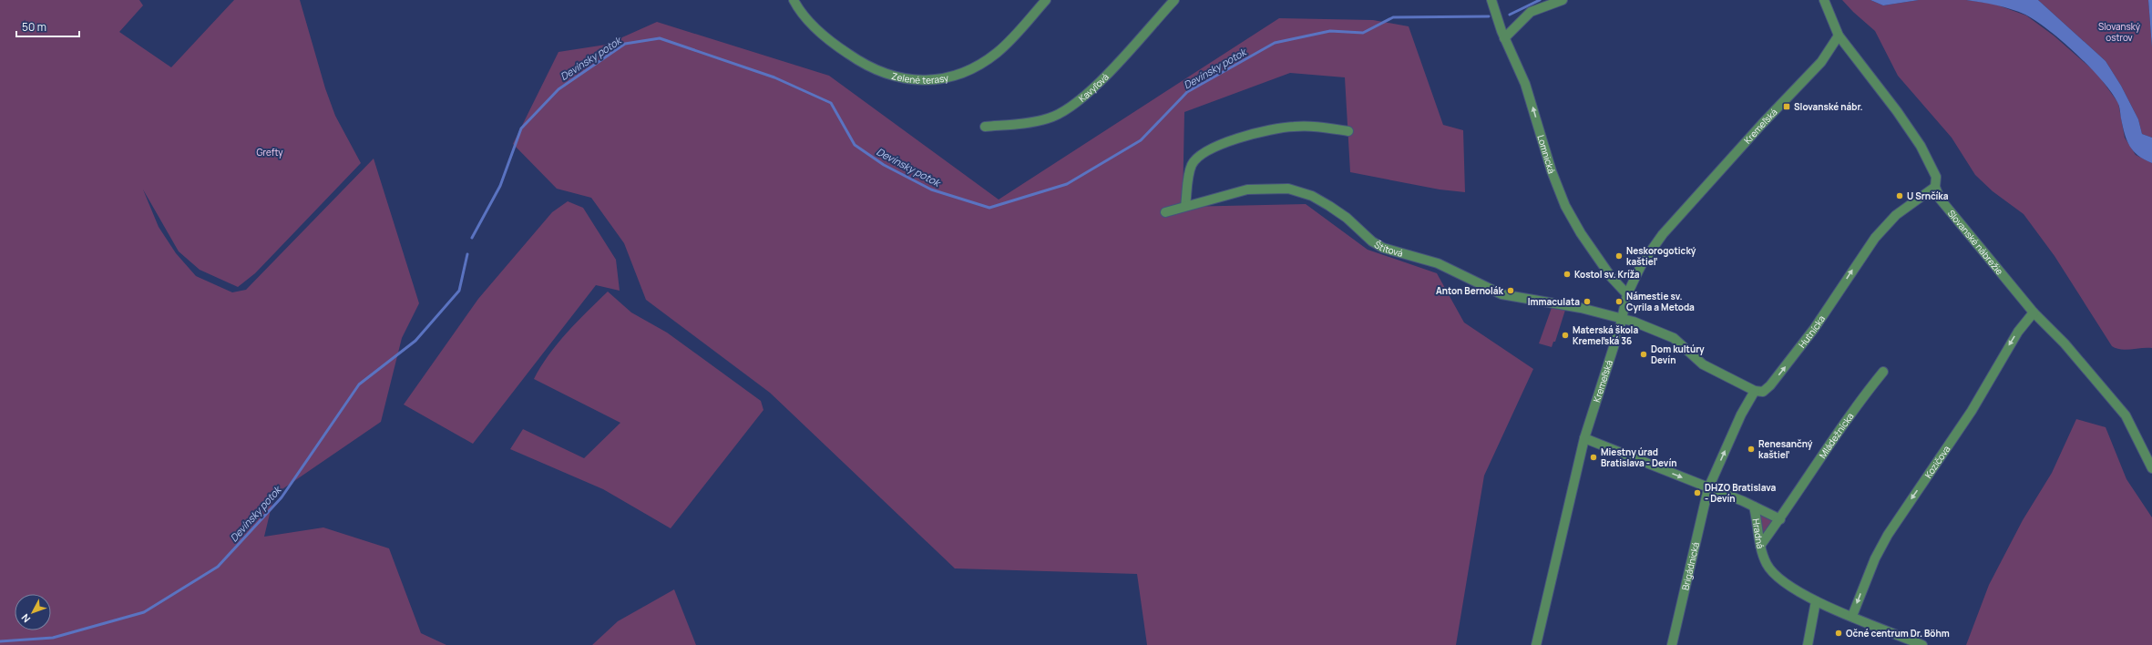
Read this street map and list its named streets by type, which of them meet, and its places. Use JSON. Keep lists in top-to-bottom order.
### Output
{
  "streets": {
    "street": [
      "Zelené terasy",
      "Kavyľová",
      "Kremeľská",
      "Lomnická",
      "Slovanské nábrežie",
      "Štítová",
      "Hutnícka",
      "Mládežnícka",
      "Kozičova",
      "Hradná",
      "Brigádnická"
    ]
  },
  "crossings": [
    ["Kremeľská", "Lomnická"],
    ["Kremeľská", "Slovanské nábrežie"],
    ["Kremeľská", "Štítová"],
    ["Kremeľská", "Hradná"],
    ["Slovanské nábrežie", "Hutnícka"],
    ["Slovanské nábrežie", "Kozičova"],
    ["Štítová", "Hutnícka"],
    ["Mládežnícka", "Hradná"],
    ["Kozičova", "Hradná"],
    ["Hradná", "Brigádnická"]
  ],
  "one_way": ["Lomnická", "Hutnícka", "Kozičova"],
  "water": ["Devínsky potok"],
  "parks": ["Slovanský ostrov", "Grefty"],
  "places": {
    "transit": ["Slovanské nábr."],
    "other": [
      "U Srnčíka",
      "Neskorogotický kaštieľ",
      "Kostol sv. Kríža",
      "Anton Bernolák",
      "Immaculata",
      "Námestie sv. Cyrila a Metoda",
      "Materská škola Kremeľská 36",
      "Dom kultúry Devín",
      "Renesančný kaštieľ",
      "Miestny úrad Bratislava - Devín",
      "DHZO Bratislava - Devín",
      "Očné centrum Dr. Böhm"
    ]
  },
  "scale_bar": "50 m",
  "north": "bottom left"
}
